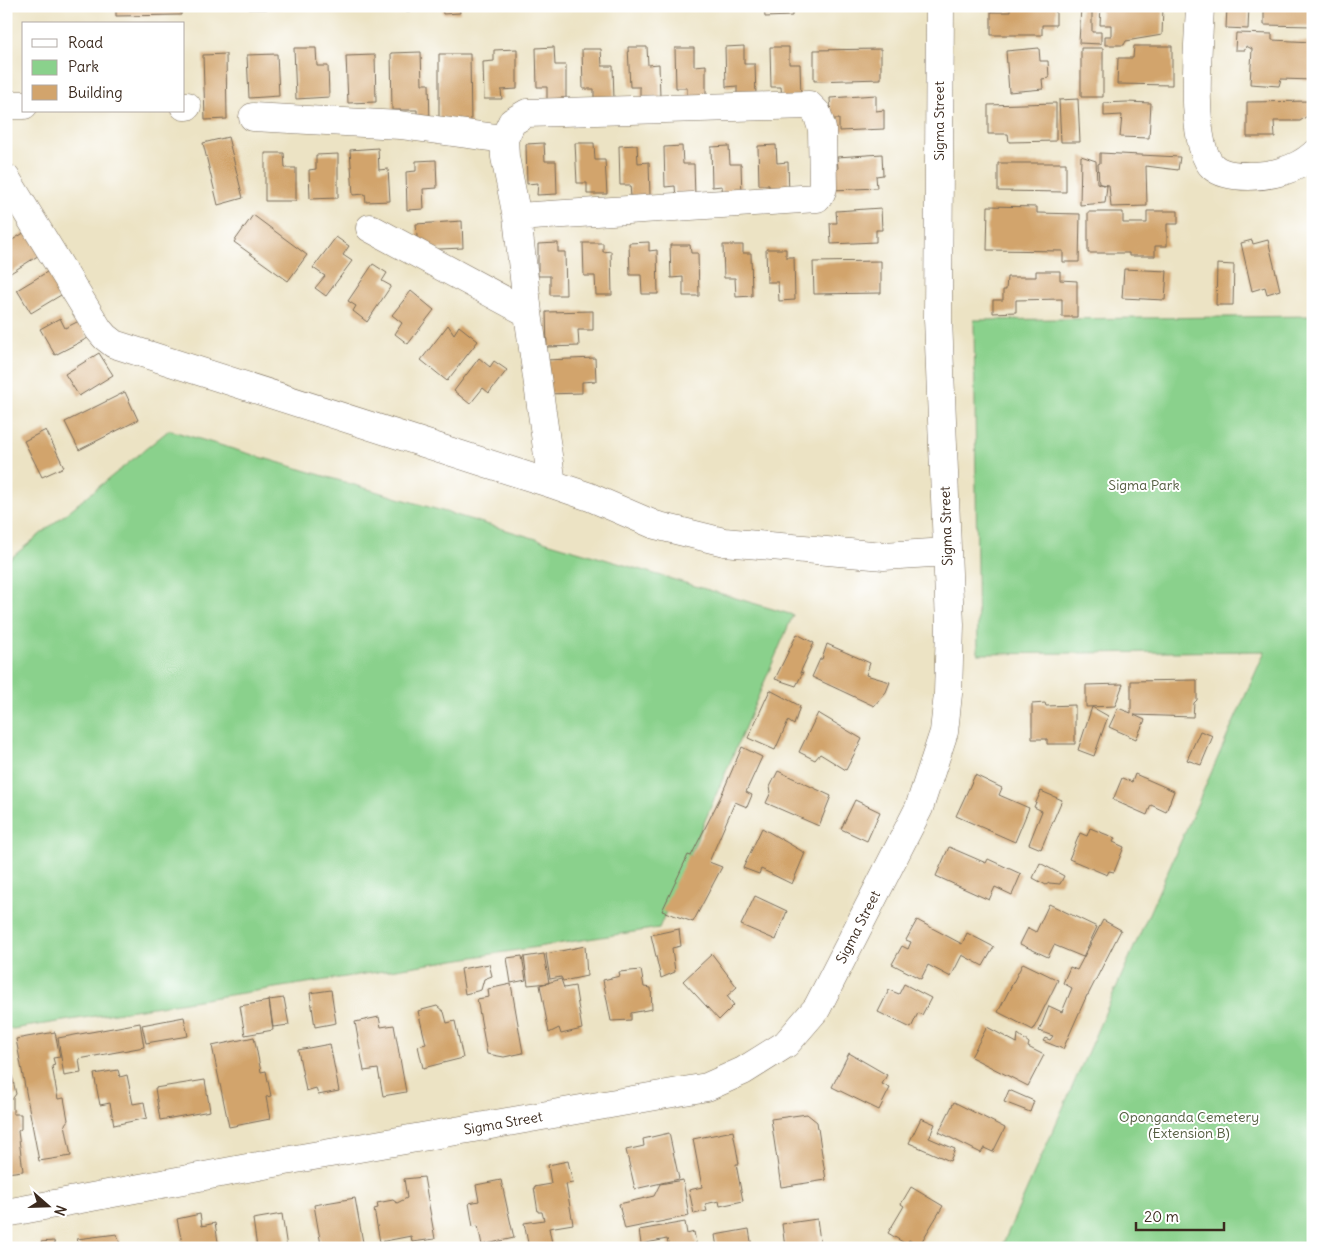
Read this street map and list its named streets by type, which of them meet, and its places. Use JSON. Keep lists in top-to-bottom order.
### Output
{
  "streets": {
    "street": ["Sigma Street"]
  },
  "parks": ["Sigma Park", "Oponganda Cemetery (Extension B)"],
  "legend": ["Road", "Park", "Building"],
  "scale_bar": "20 m",
  "north": "right"
}
